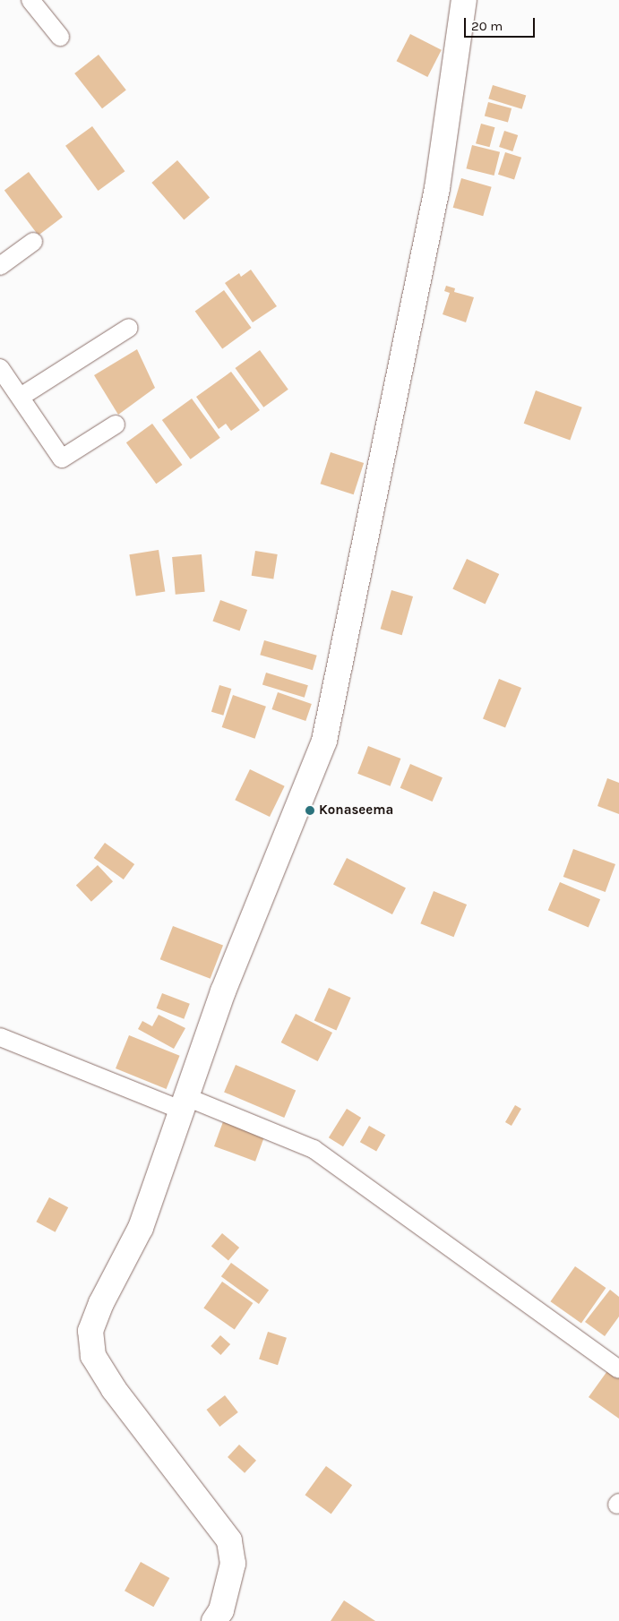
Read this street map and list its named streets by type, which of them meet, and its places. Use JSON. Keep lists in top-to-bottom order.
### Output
{
  "places": ["Konaseema"],
  "scale_bar": "20 m"
}
